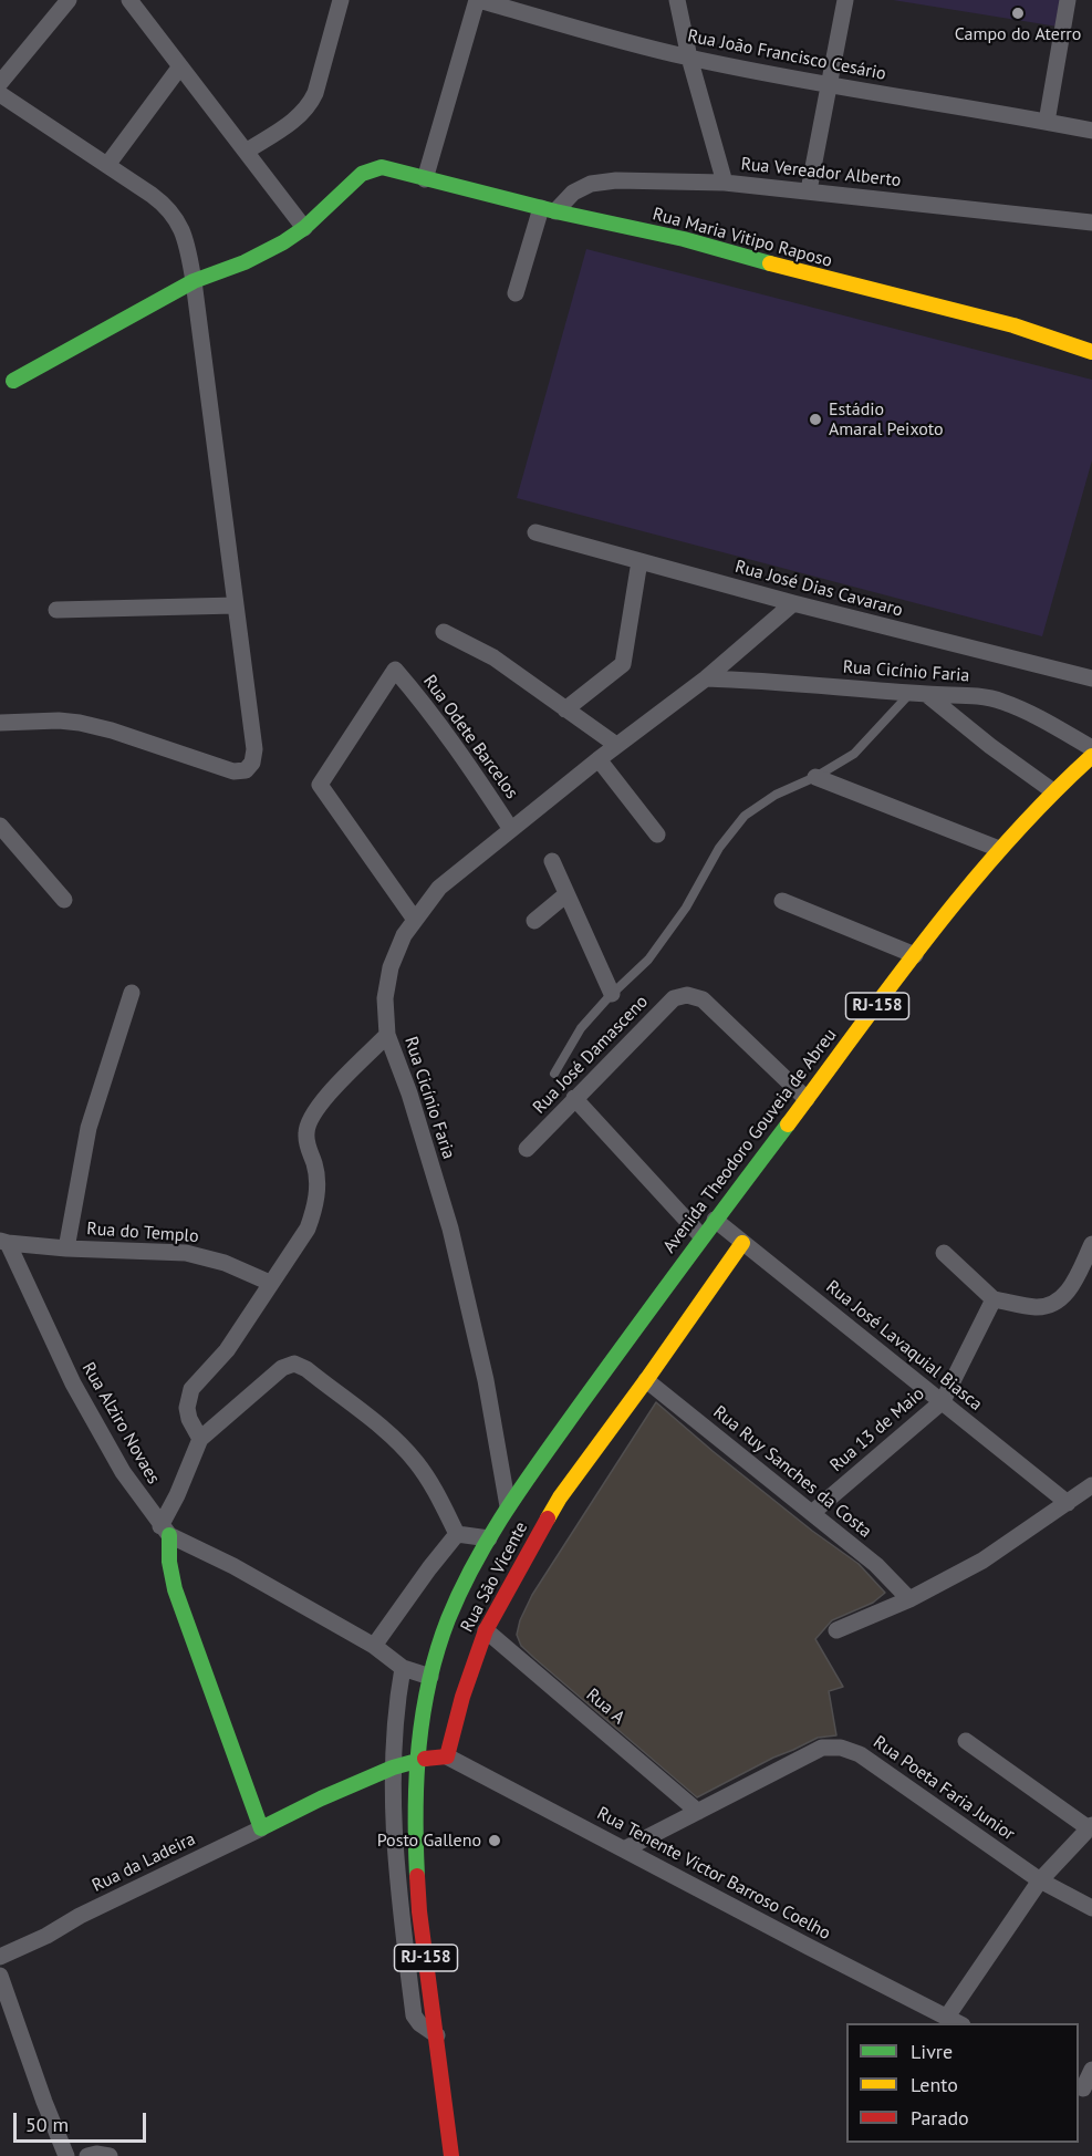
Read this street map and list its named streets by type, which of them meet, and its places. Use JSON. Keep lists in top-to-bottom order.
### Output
{
  "streets": {
    "street": [
      "Rua João Francisco Cesário",
      "Rua Vereador Alberto",
      "Rua Maria Vitipo Raposo",
      "Rua José Dias Cavararo",
      "Rua Cicínio Faria",
      "Rua Odete Barcelos",
      "RJ-158",
      "Rua José Damasceno",
      "Avenida Theodoro Gouveia de Abreu",
      "Rua do Templo",
      "Rua José Lavaquial Biasca",
      "Rua Alziro Novaes",
      "Rua 13 de Maio",
      "Rua Ruy Sanches da Costa",
      "Rua São Vicente",
      "Rua A",
      "Rua Poeta Faria Junior",
      "Rua da Ladeira",
      "Rua Tenente Victor Barroso Coelho"
    ]
  },
  "crossings": [
    ["Rua Vereador Alberto", "Rua Maria Vitipo Raposo"],
    ["Rua José Dias Cavararo", "Rua Cicínio Faria"],
    ["Rua Cicínio Faria", "Rua Odete Barcelos"],
    ["Rua Cicínio Faria", "Avenida Theodoro Gouveia de Abreu"],
    ["Rua José Damasceno", "Avenida Theodoro Gouveia de Abreu"],
    ["Avenida Theodoro Gouveia de Abreu", "Rua José Lavaquial Biasca"],
    ["Avenida Theodoro Gouveia de Abreu", "Rua Alziro Novaes"],
    ["Rua do Templo", "Rua Alziro Novaes"],
    ["Rua José Lavaquial Biasca", "Rua 13 de Maio"],
    ["Rua José Lavaquial Biasca", "Rua São Vicente"],
    ["Rua 13 de Maio", "Rua Ruy Sanches da Costa"],
    ["Rua Ruy Sanches da Costa", "Rua São Vicente"],
    ["Rua São Vicente", "Rua A"],
    ["Rua São Vicente", "Rua Tenente Victor Barroso Coelho"],
    ["Rua A", "Rua Poeta Faria Junior"],
    ["Rua Poeta Faria Junior", "Rua Tenente Victor Barroso Coelho"]
  ],
  "places": ["Campo do Aterro", "Estádio Amaral Peixoto", "Posto Galleno"],
  "legend": ["Livre", "Lento", "Parado"],
  "scale_bar": "50 m"
}
